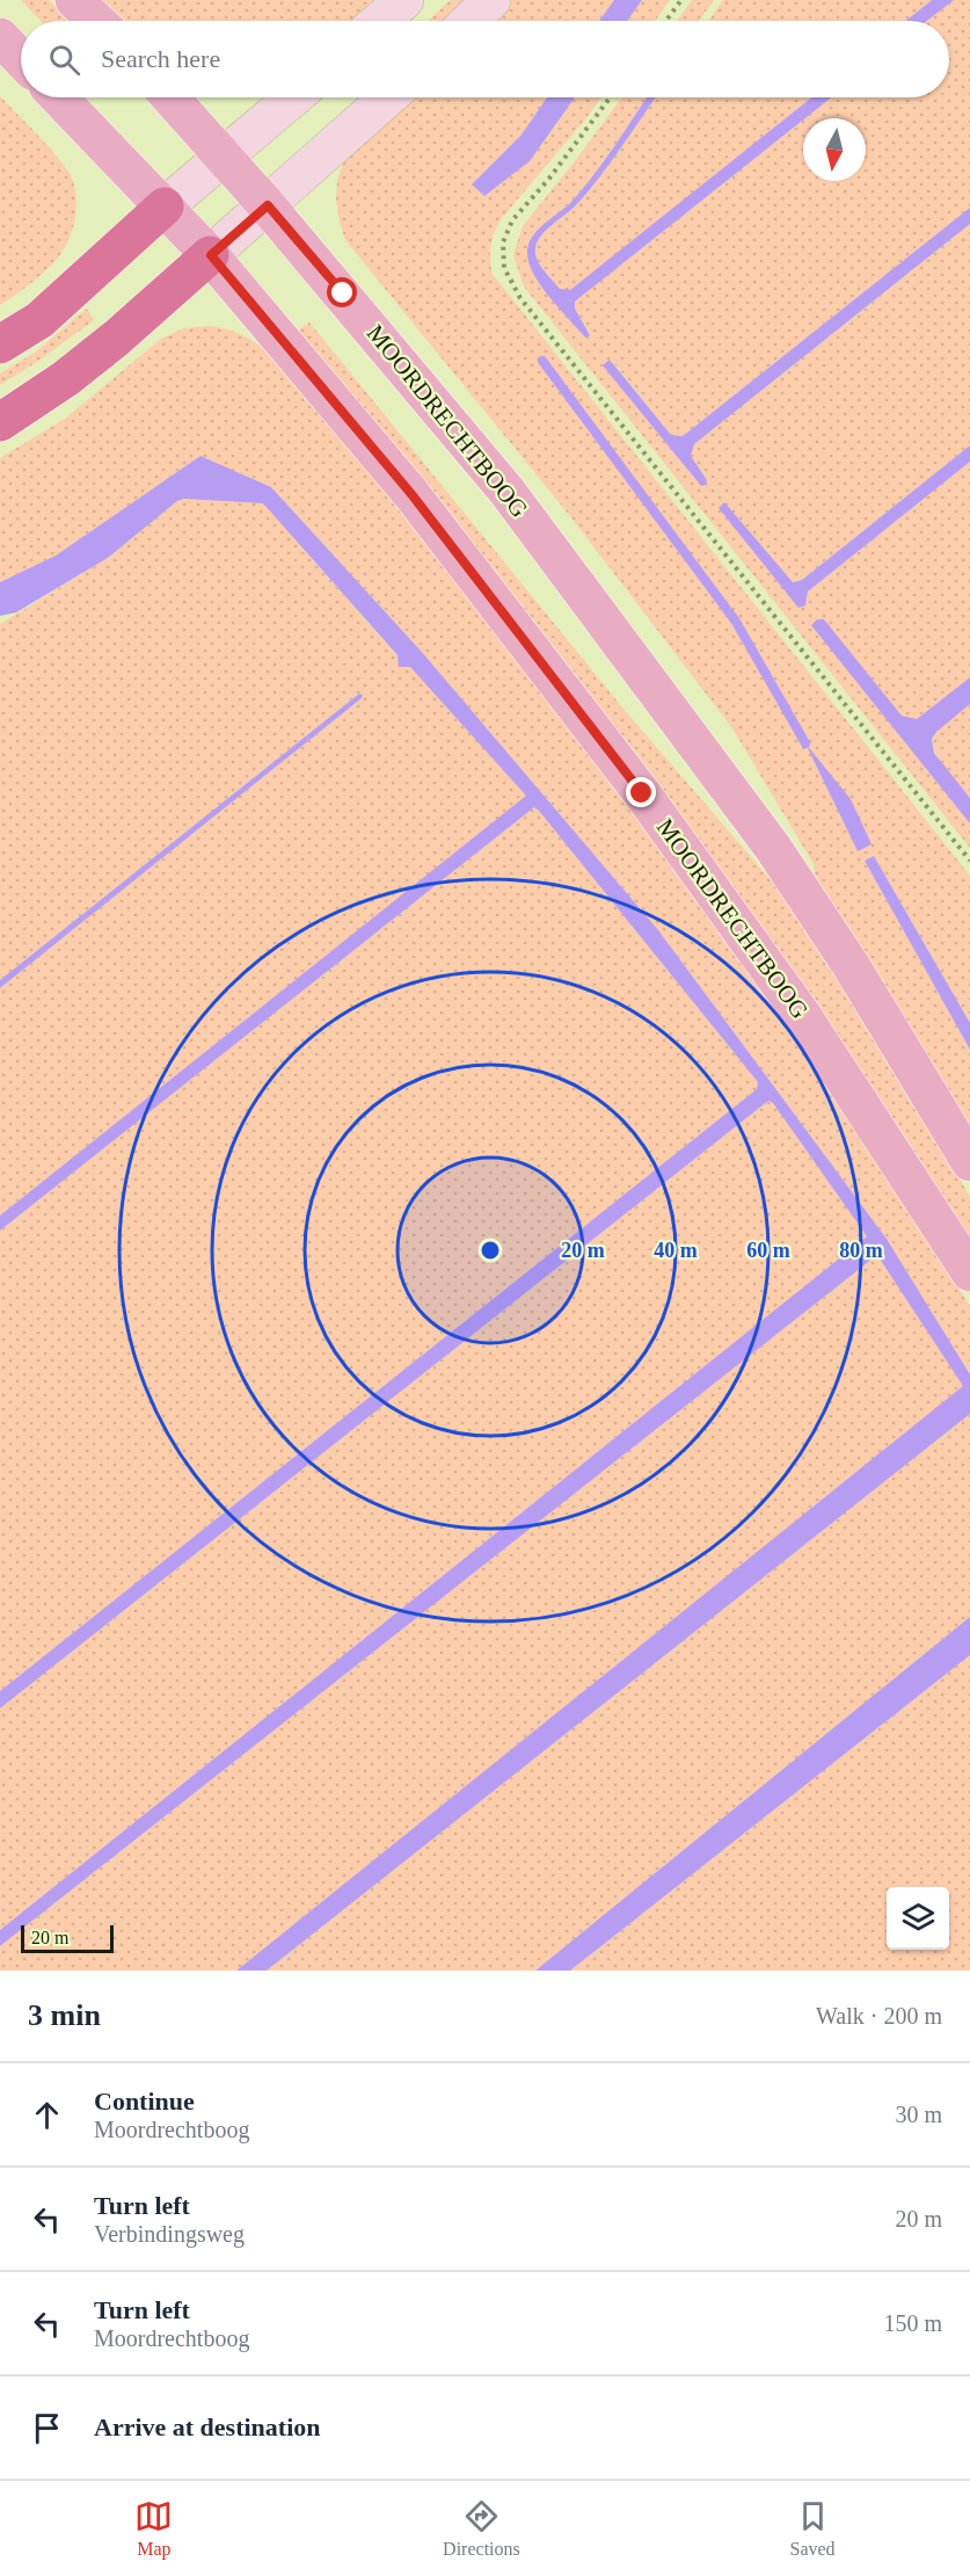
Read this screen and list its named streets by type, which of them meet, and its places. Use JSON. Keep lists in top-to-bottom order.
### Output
{
  "streets": {
    "main road": ["MOORDRECHTBOOG"]
  },
  "scale_bar": "20 m",
  "north": "bottom",
  "page": {
    "search": "Search here",
    "scale": "20 m",
    "heading": ["3 min", "Walk · 200 m"],
    "list": [
      ["Continue", "Moordrechtboog", "30 m"],
      ["Turn left", "Verbindingsweg", "20 m"],
      ["Turn left", "Moordrechtboog", "150 m"],
      "Arrive at destination"
    ],
    "nav": ["Map", "Directions", "Saved"]
  },
  "rings": [
    "20 m",
    "40 m",
    "60 m",
    "80 m"
  ]
}
